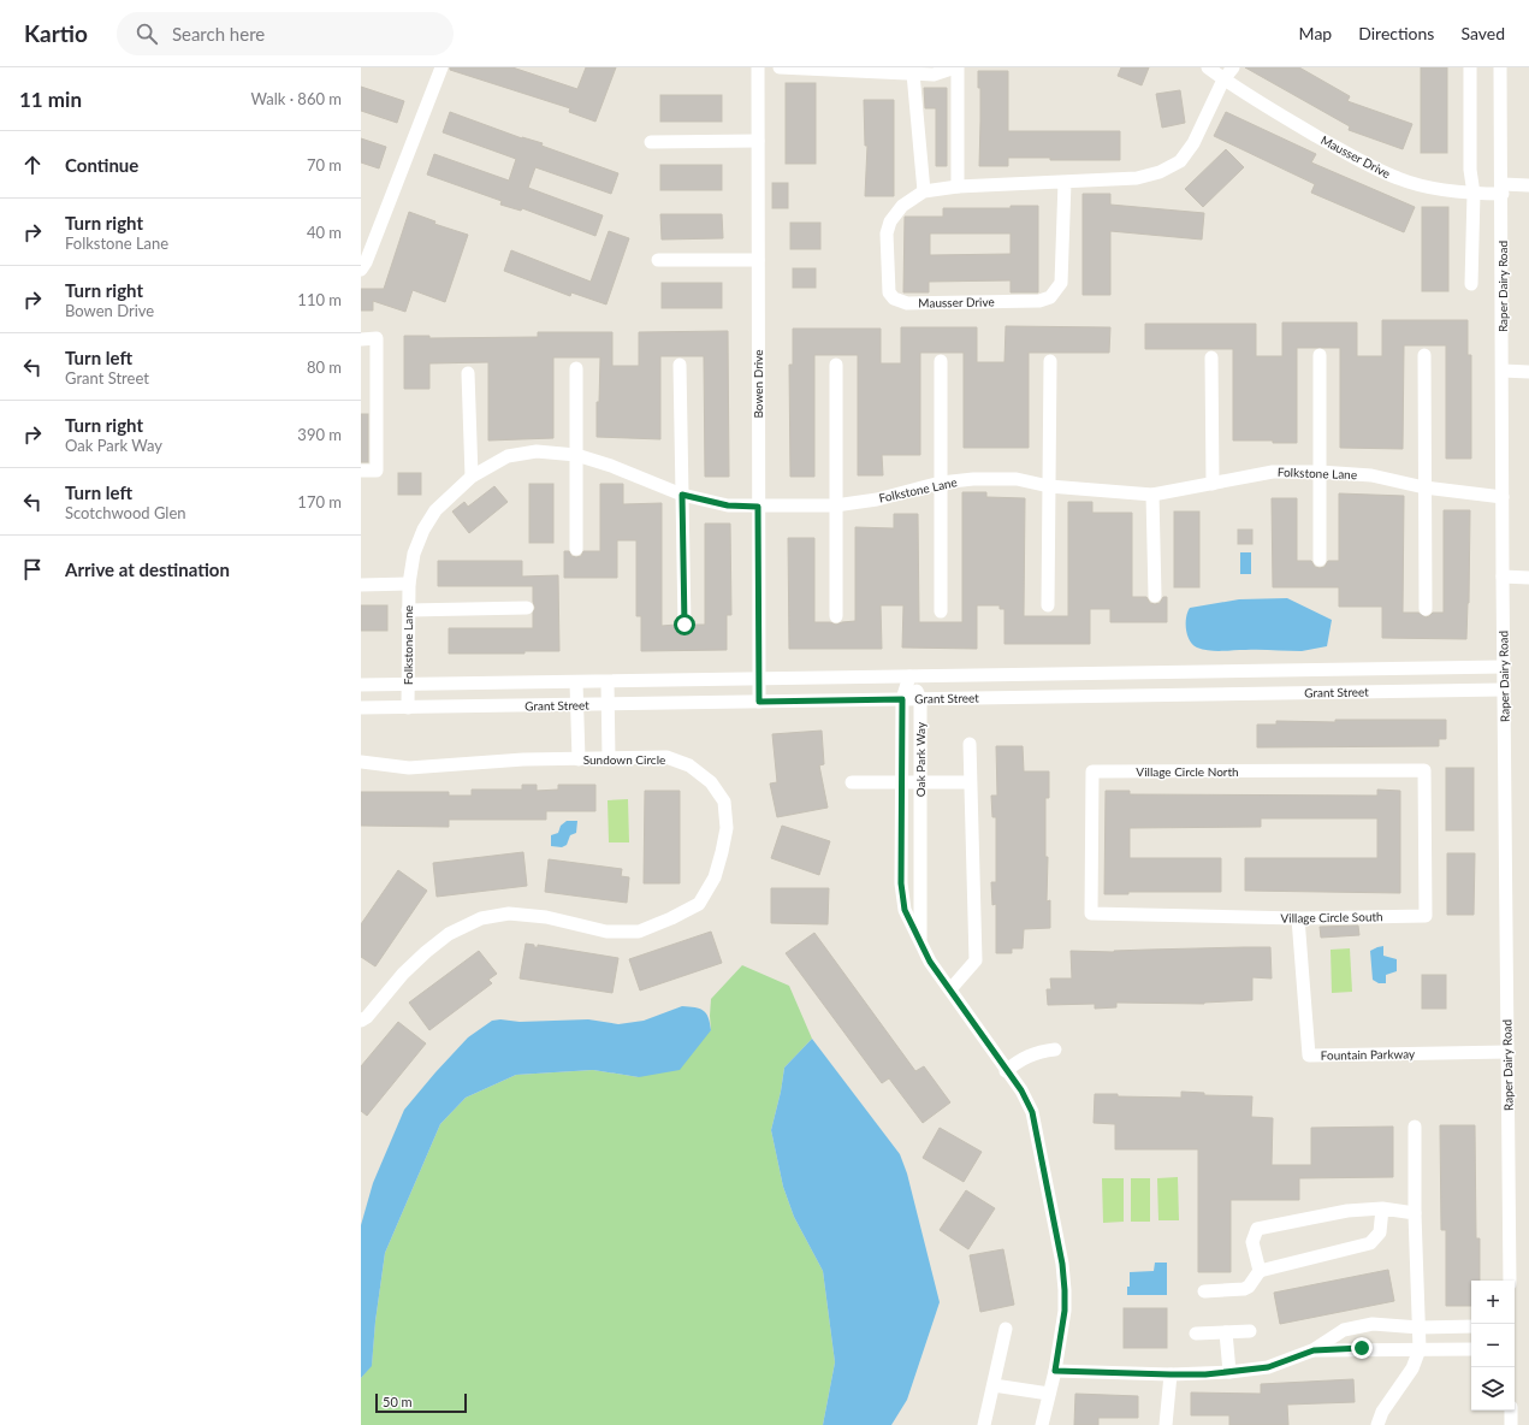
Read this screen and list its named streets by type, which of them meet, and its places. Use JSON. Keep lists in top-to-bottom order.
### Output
{
  "streets": {
    "street": [
      "Mausser Drive",
      "Raper Dairy Road",
      "Bowen Drive",
      "Folkstone Lane",
      "Grant Street",
      "Sundown Circle",
      "Oak Park Way",
      "Village Circle North",
      "Village Circle South",
      "Fountain Parkway"
    ]
  },
  "crossings": [
    ["Mausser Drive", "Raper Dairy Road"],
    ["Raper Dairy Road", "Folkstone Lane"],
    ["Raper Dairy Road", "Grant Street"],
    ["Raper Dairy Road", "Fountain Parkway"],
    ["Bowen Drive", "Folkstone Lane"],
    ["Bowen Drive", "Grant Street"],
    ["Folkstone Lane", "Grant Street"],
    ["Grant Street", "Oak Park Way"],
    ["Village Circle North", "Village Circle South"],
    ["Village Circle South", "Fountain Parkway"]
  ],
  "scale_bar": "50 m",
  "page": {
    "header": "Kartio",
    "search": "Search here",
    "nav": ["Map", "Directions", "Saved"],
    "heading": ["11 min", "Walk · 860 m"],
    "list": [
      ["Continue", "70 m"],
      ["Turn right", "Folkstone Lane", "40 m"],
      ["Turn right", "Bowen Drive", "110 m"],
      ["Turn left", "Grant Street", "80 m"],
      ["Turn right", "Oak Park Way", "390 m"],
      ["Turn left", "Scotchwood Glen", "170 m"],
      "Arrive at destination"
    ],
    "map_buttons": ["+", "−"],
    "scale": "50 m"
  }
}
